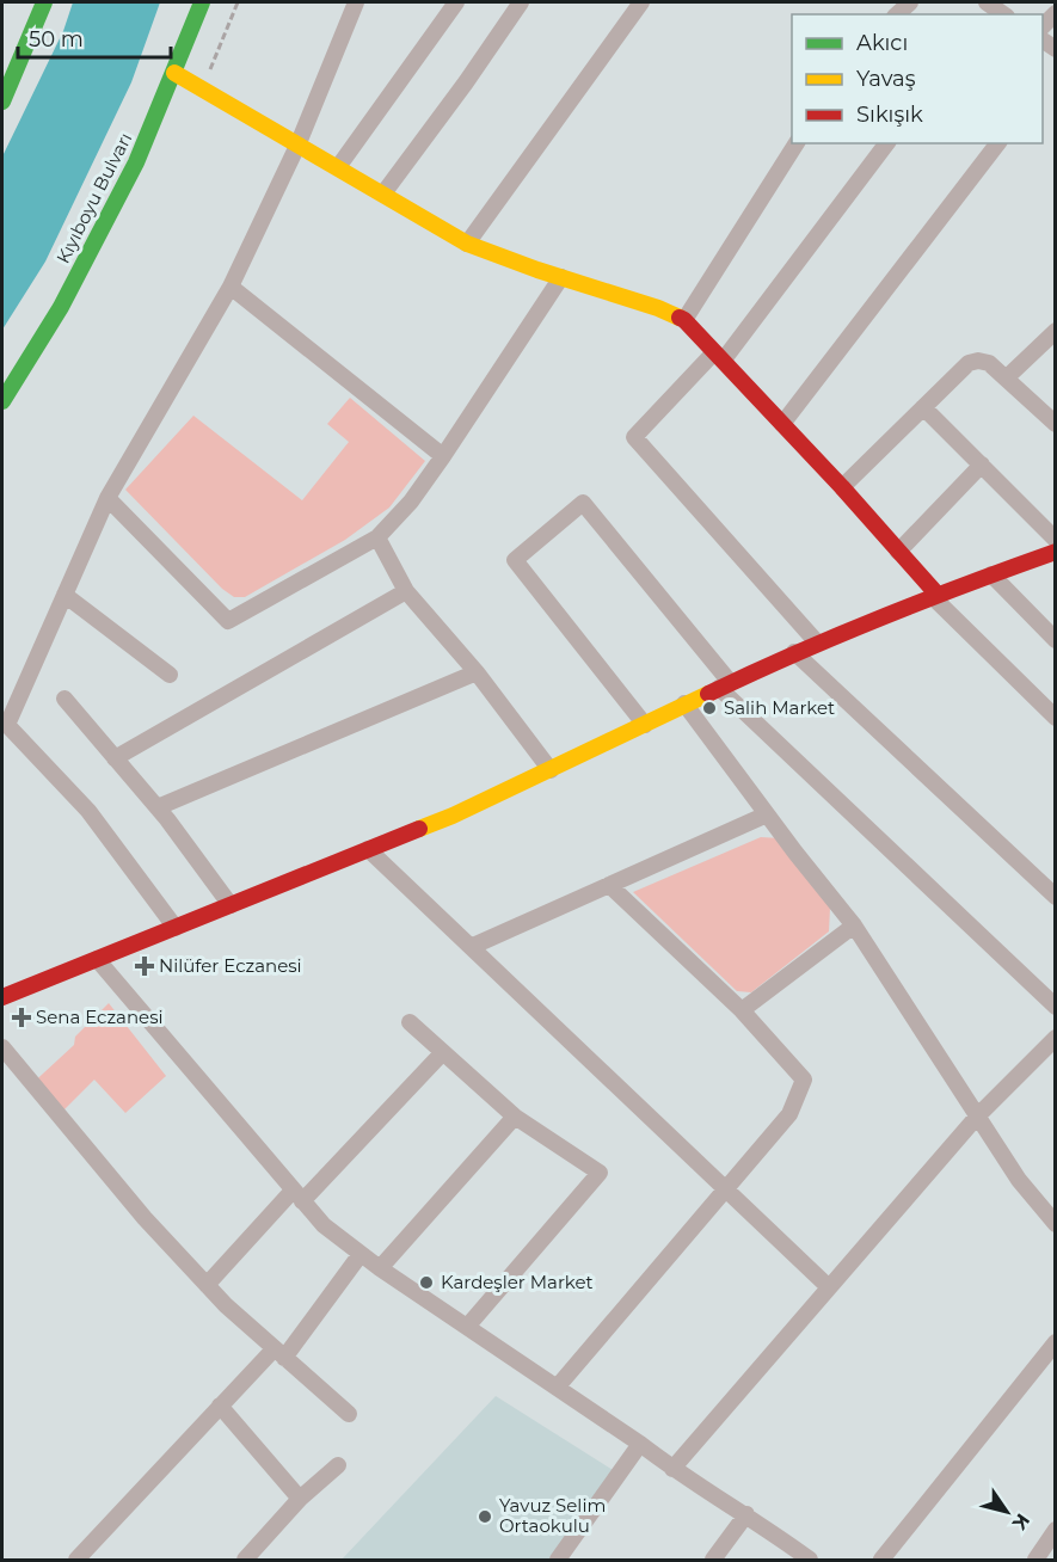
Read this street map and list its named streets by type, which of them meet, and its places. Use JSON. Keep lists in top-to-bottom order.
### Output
{
  "streets": {
    "main road": ["Kıyıboyu Bulvarı"]
  },
  "places": {
    "other": ["Salih Market", "Kardeşler Market", "Yavuz Selim Ortaokulu"],
    "health": ["Nilüfer Eczanesi", "Sena Eczanesi"]
  },
  "legend": ["Akıcı", "Yavaş", "Sıkışık"],
  "scale_bar": "50 m",
  "north": "bottom right"
}
